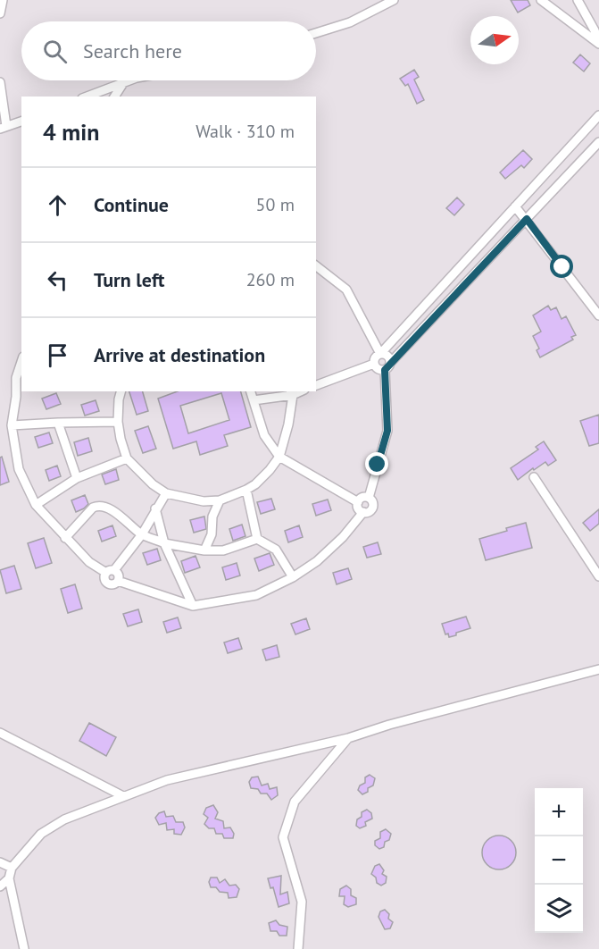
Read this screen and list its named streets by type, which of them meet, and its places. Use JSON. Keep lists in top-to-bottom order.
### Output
{
  "north": "right",
  "page": {
    "search": "Search here",
    "heading": ["4 min", "Walk · 310 m"],
    "list": [
      ["Continue", "50 m"],
      ["Turn left", "260 m"],
      "Arrive at destination"
    ],
    "map_buttons": ["+", "−"]
  }
}
